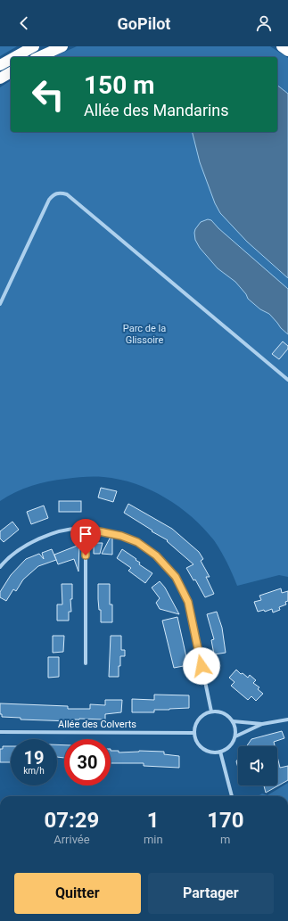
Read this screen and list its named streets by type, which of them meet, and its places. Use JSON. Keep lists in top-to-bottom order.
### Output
{
  "streets": {
    "street": ["Allée des Colverts"]
  },
  "parks": ["Parc de la Glissoire"],
  "page": {
    "header": "GoPilot",
    "turn": ["150 m", "Allée des Mandarins"],
    "speed": "19 km/h",
    "limit": "30",
    "eta": [
      "07:29",
      "Arrivée",
      "1",
      "min",
      "170",
      "m"
    ],
    "buttons": ["Quitter", "Partager"]
  }
}
